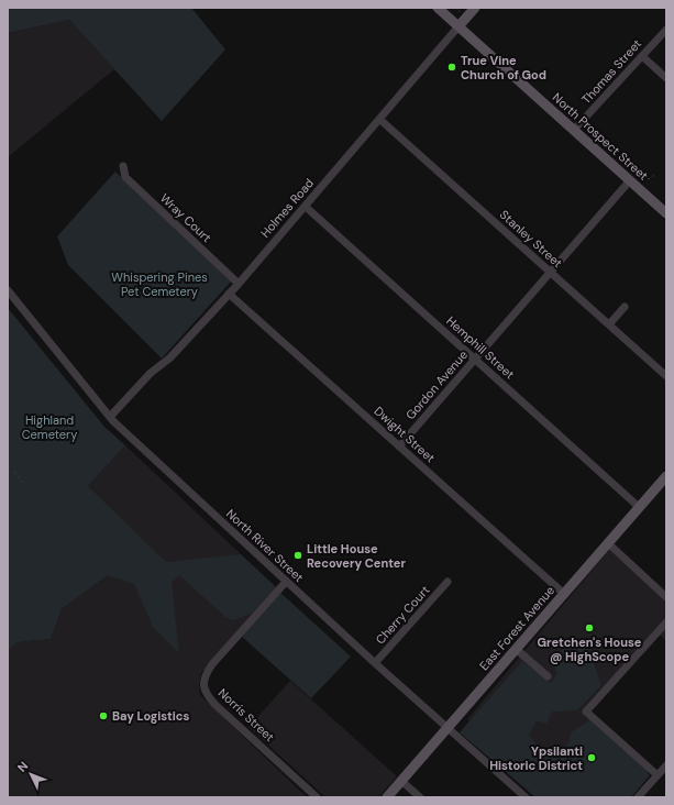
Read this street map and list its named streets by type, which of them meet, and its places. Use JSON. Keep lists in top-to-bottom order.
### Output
{
  "streets": {
    "main road": ["North Prospect Street", "Holmes Road", "East Forest Avenue"],
    "street": [
      "Thomas Street",
      "Wray Court",
      "Stanley Street",
      "Hemphill Street",
      "Gordon Avenue",
      "Dwight Street",
      "North River Street",
      "Cherry Court",
      "Norris Street"
    ]
  },
  "crossings": [
    ["Thomas Street", "North Prospect Street"],
    ["North Prospect Street", "Holmes Road"],
    ["North Prospect Street", "Gordon Avenue"],
    ["Holmes Road", "Wray Court"],
    ["Holmes Road", "Stanley Street"],
    ["Holmes Road", "Hemphill Street"],
    ["Holmes Road", "Dwight Street"],
    ["Holmes Road", "North River Street"],
    ["Stanley Street", "Gordon Avenue"],
    ["Hemphill Street", "Gordon Avenue"],
    ["Hemphill Street", "East Forest Avenue"],
    ["Gordon Avenue", "Dwight Street"],
    ["Dwight Street", "East Forest Avenue"],
    ["North River Street", "Cherry Court"],
    ["North River Street", "East Forest Avenue"],
    ["North River Street", "Norris Street"]
  ],
  "parks": ["Whispering Pines Pet Cemetery", "Highland Cemetery"],
  "places": [
    "True Vine Church of God",
    "Little House Recovery Center",
    "Gretchen's House @ HighScope",
    "Bay Logistics",
    "Ypsilanti Historic District"
  ],
  "north": "top left"
}
